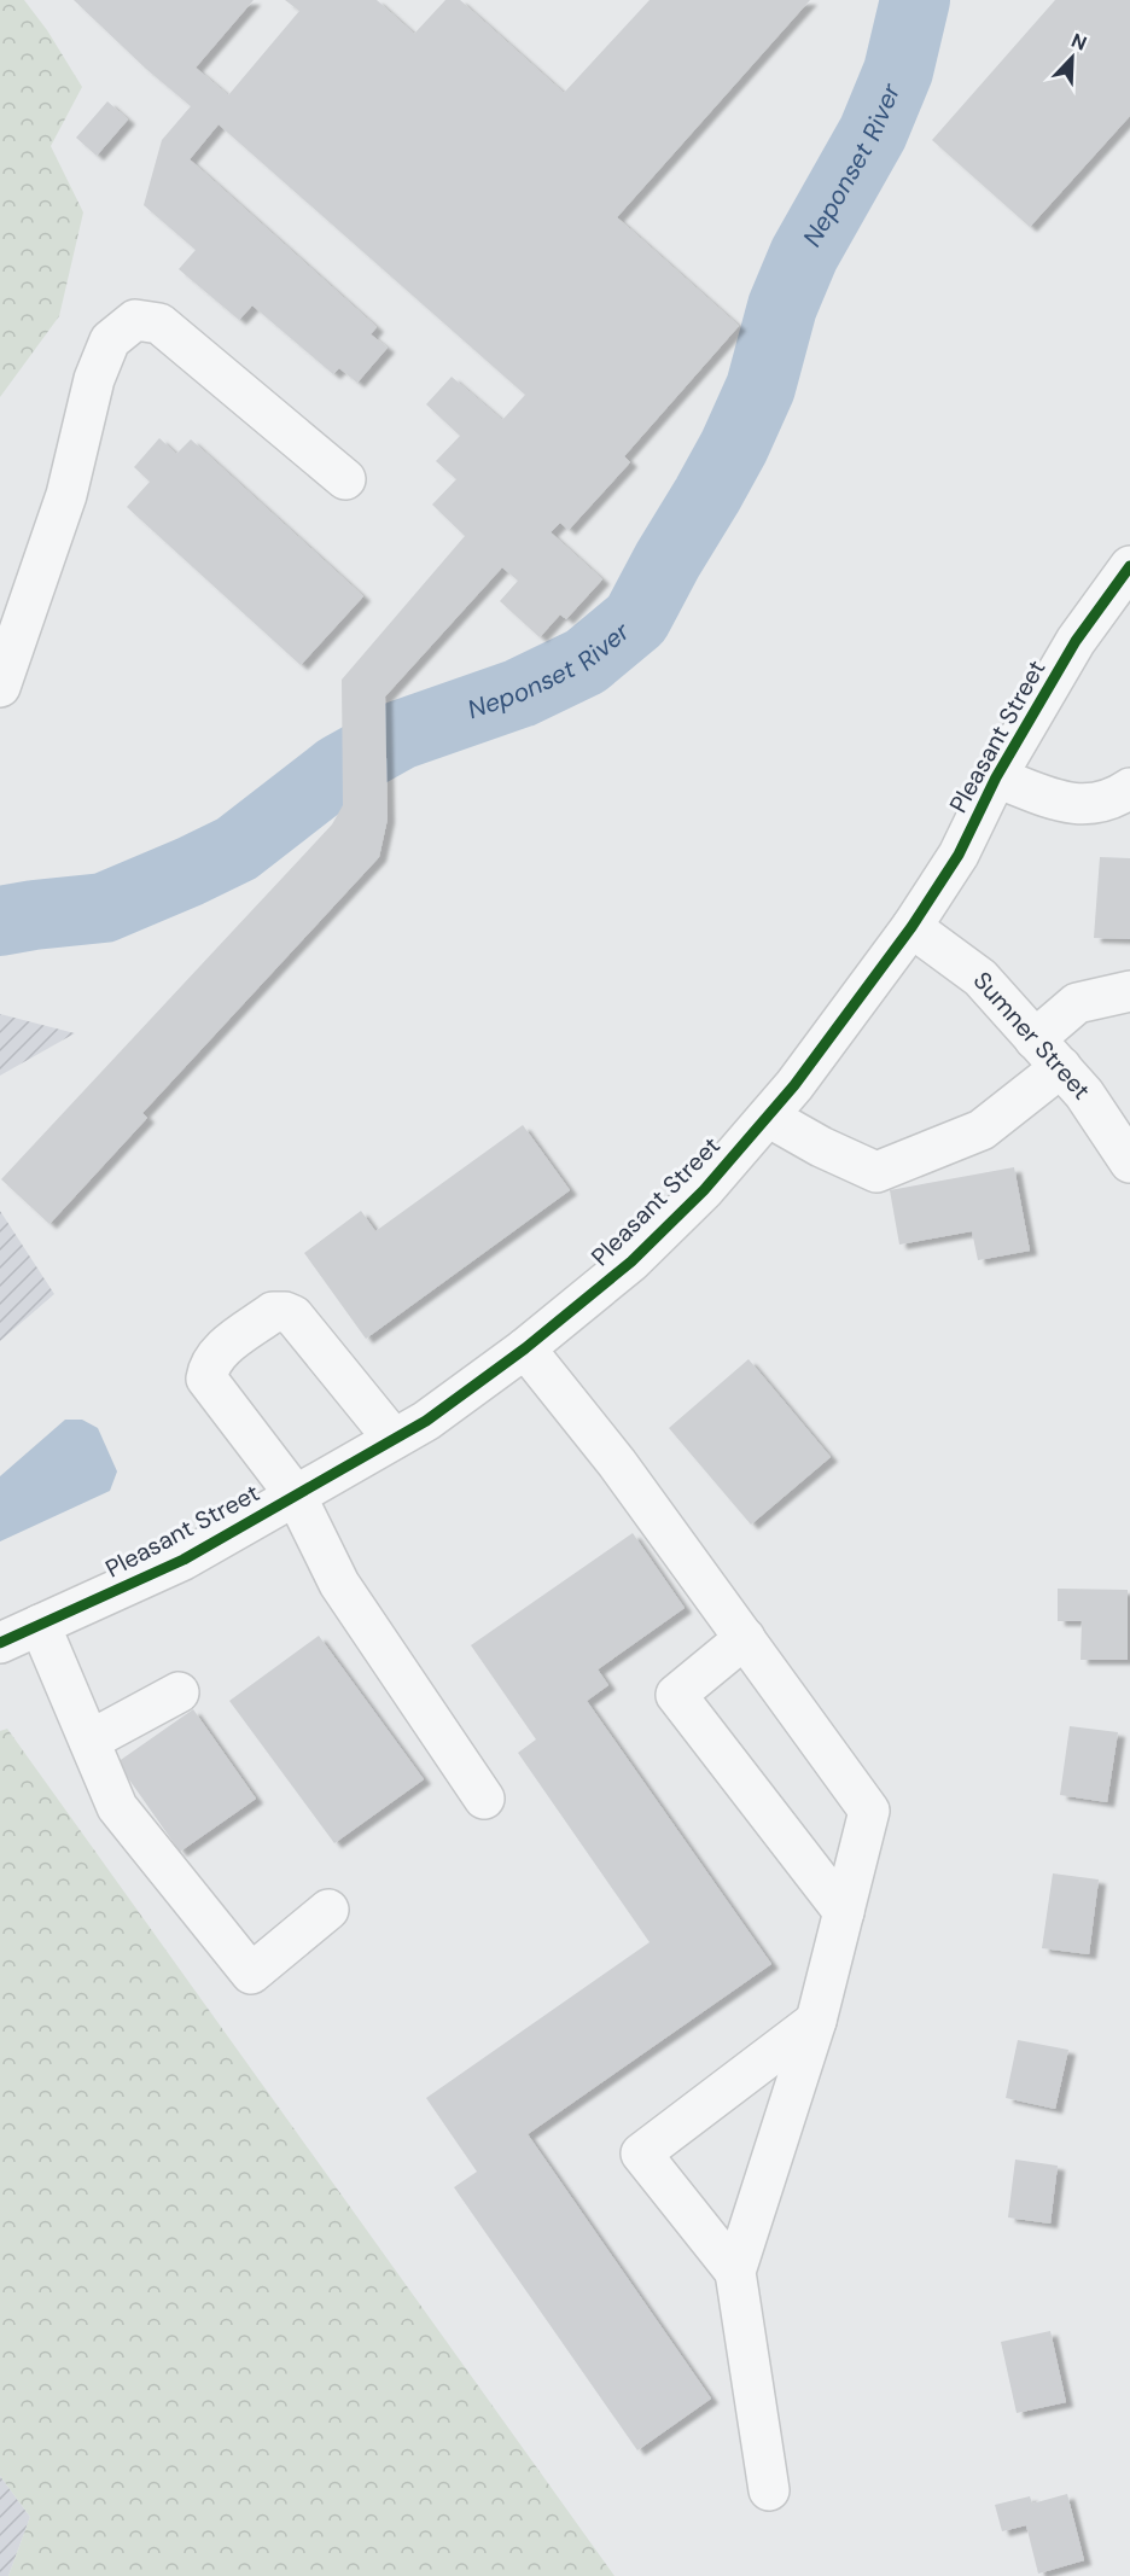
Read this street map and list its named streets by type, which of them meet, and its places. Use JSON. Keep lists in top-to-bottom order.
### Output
{
  "streets": {
    "street": ["Pleasant Street", "Sumner Street"]
  },
  "crossings": [
    ["Pleasant Street", "Sumner Street"]
  ],
  "water": ["Neponset River"],
  "north": "top right"
}
